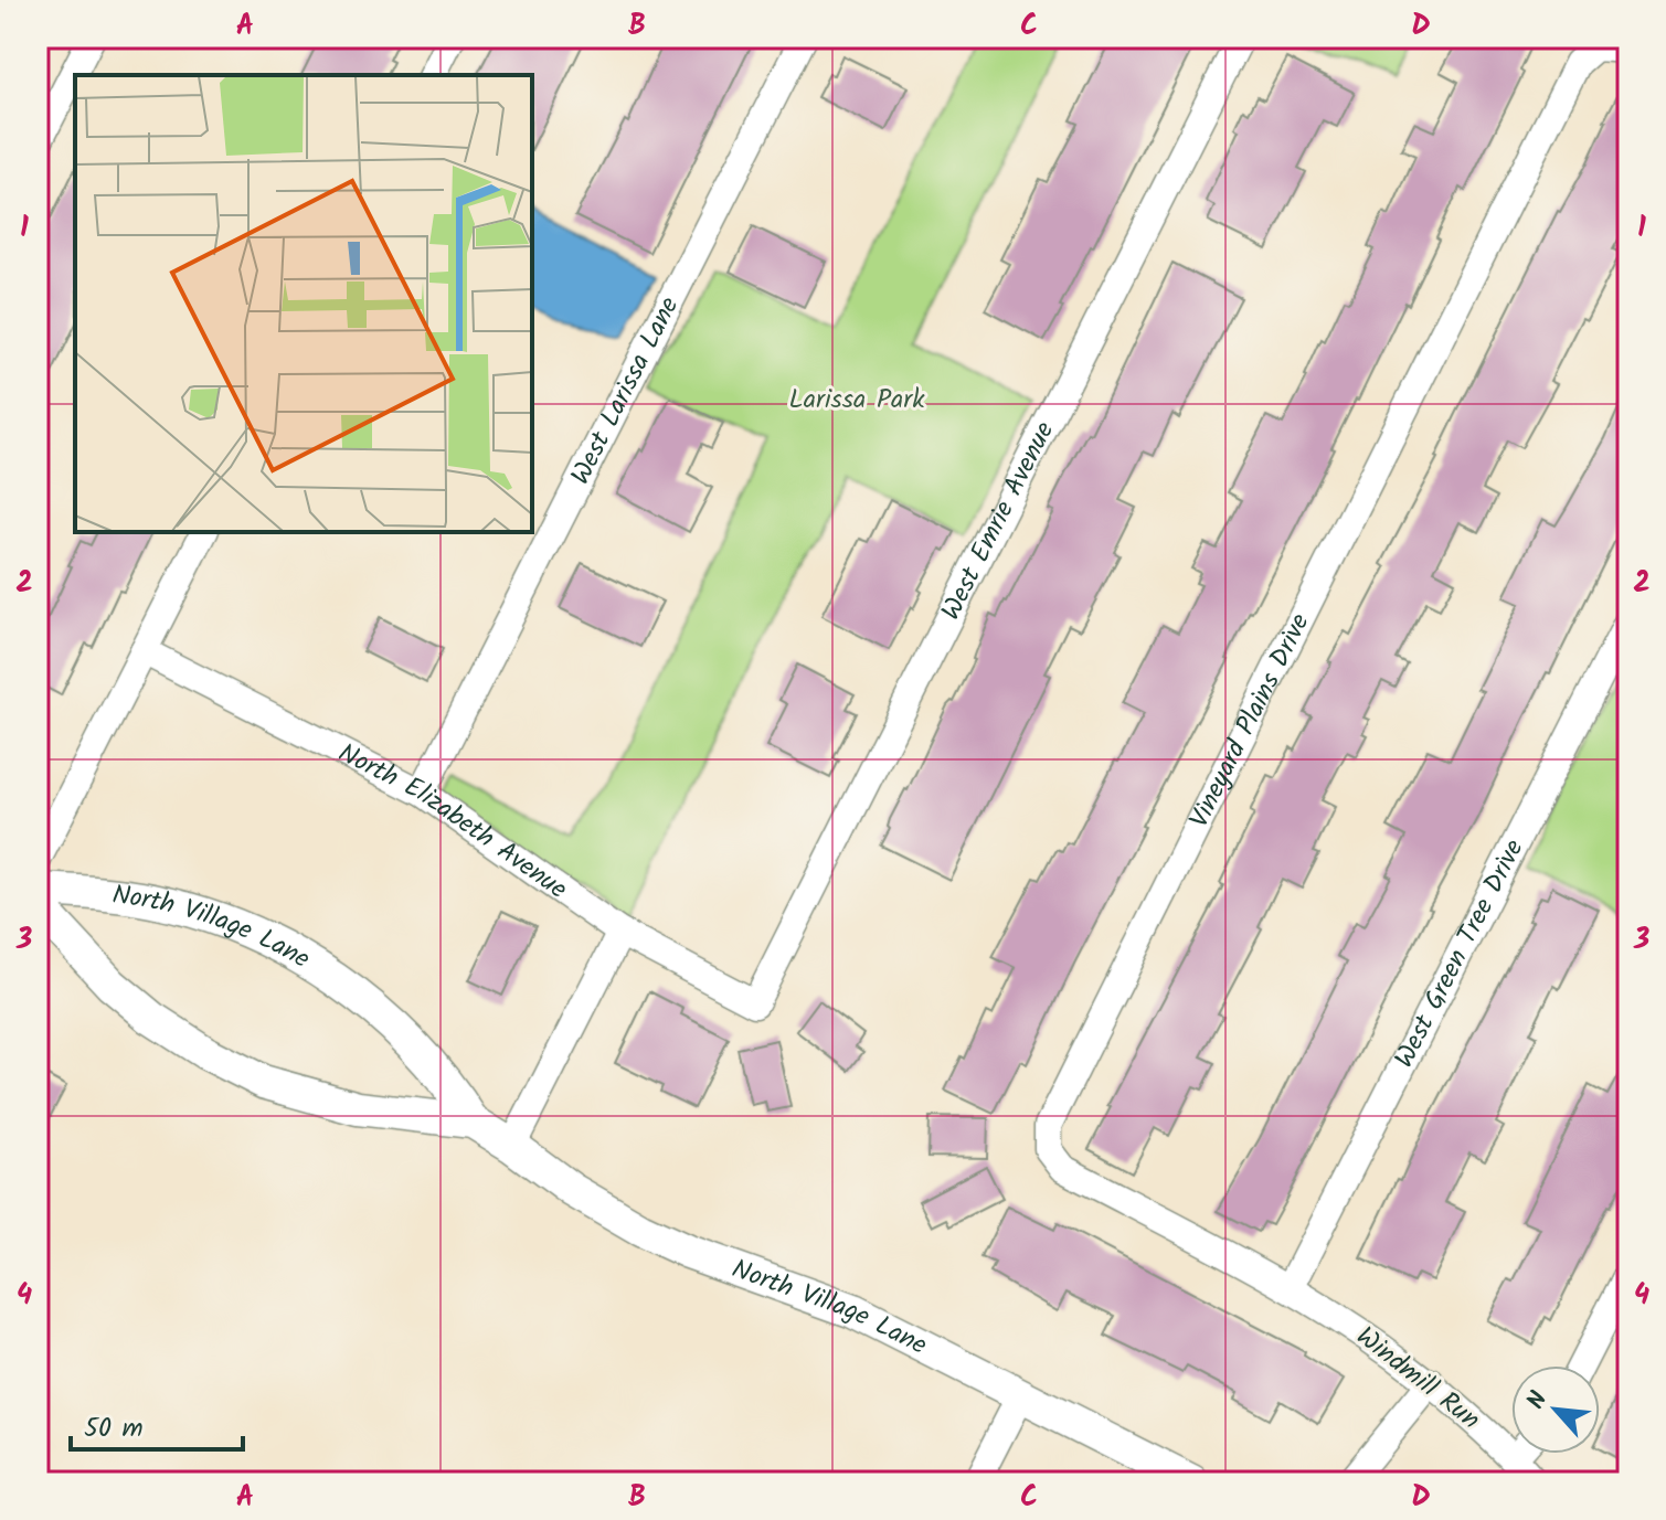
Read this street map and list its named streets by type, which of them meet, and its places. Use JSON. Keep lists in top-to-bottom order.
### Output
{
  "streets": {
    "street": [
      "West Larissa Lane",
      "West Emrie Avenue",
      "Vineyard Plains Drive",
      "North Elizabeth Avenue",
      "North Village Lane",
      "West Green Tree Drive",
      "Windmill Run"
    ]
  },
  "crossings": [
    ["West Larissa Lane", "North Elizabeth Avenue"],
    ["West Emrie Avenue", "North Elizabeth Avenue"],
    ["Vineyard Plains Drive", "West Green Tree Drive"],
    ["Vineyard Plains Drive", "Windmill Run"],
    ["West Green Tree Drive", "Windmill Run"]
  ],
  "parks": ["Larissa Park"],
  "scale_bar": "50 m",
  "north": "top left",
  "grid": {
    "columns": [
      "A",
      "B",
      "C",
      "D"
    ],
    "rows": [
      "1",
      "2",
      "3",
      "4"
    ]
  }
}
